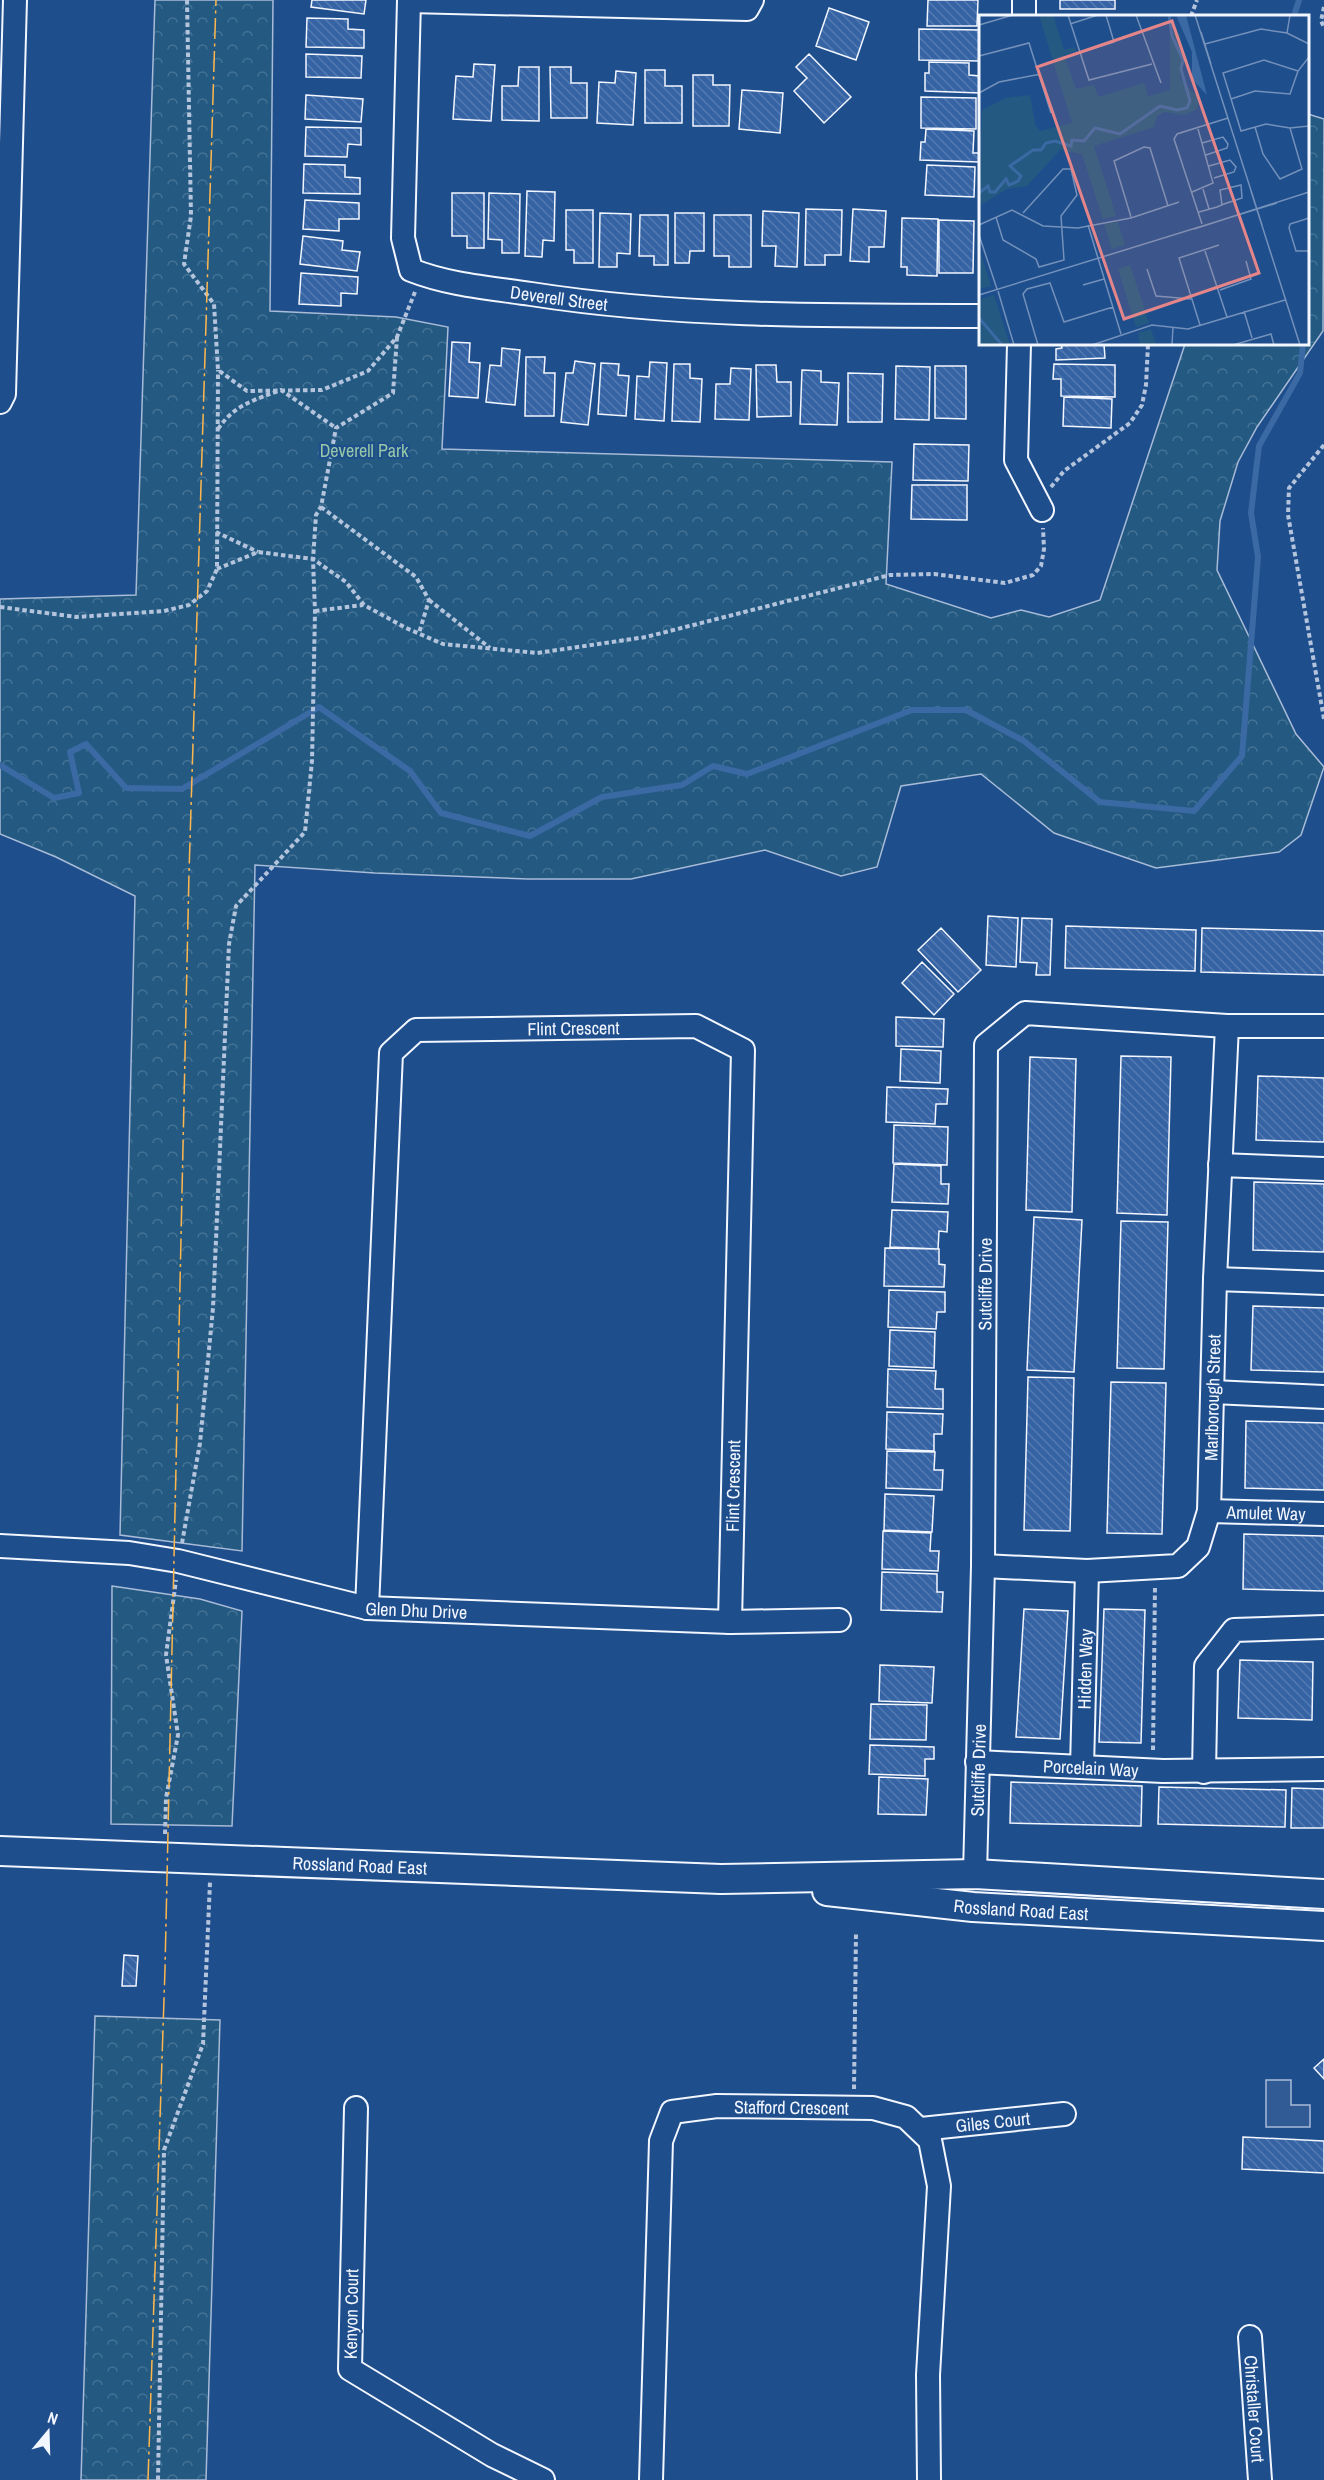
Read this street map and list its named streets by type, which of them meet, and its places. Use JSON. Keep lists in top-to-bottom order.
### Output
{
  "streets": {
    "main road": ["Rossland Road East"],
    "street": [
      "Deverell Street",
      "Flint Crescent",
      "Sutcliffe Drive",
      "Marlborough Street",
      "Amulet Way",
      "Glen Dhu Drive",
      "Hidden Way",
      "Porcelain Way",
      "Stafford Crescent",
      "Giles Court",
      "Kenyon Court",
      "Christaller Court"
    ]
  },
  "crossings": [
    ["Flint Crescent", "Glen Dhu Drive"],
    ["Sutcliffe Drive", "Marlborough Street"],
    ["Sutcliffe Drive", "Porcelain Way"],
    ["Sutcliffe Drive", "Rossland Road East"],
    ["Marlborough Street", "Amulet Way"],
    ["Marlborough Street", "Hidden Way"],
    ["Hidden Way", "Porcelain Way"],
    ["Stafford Crescent", "Giles Court"]
  ],
  "parks": ["Deverell Park"],
  "north": "top"
}
